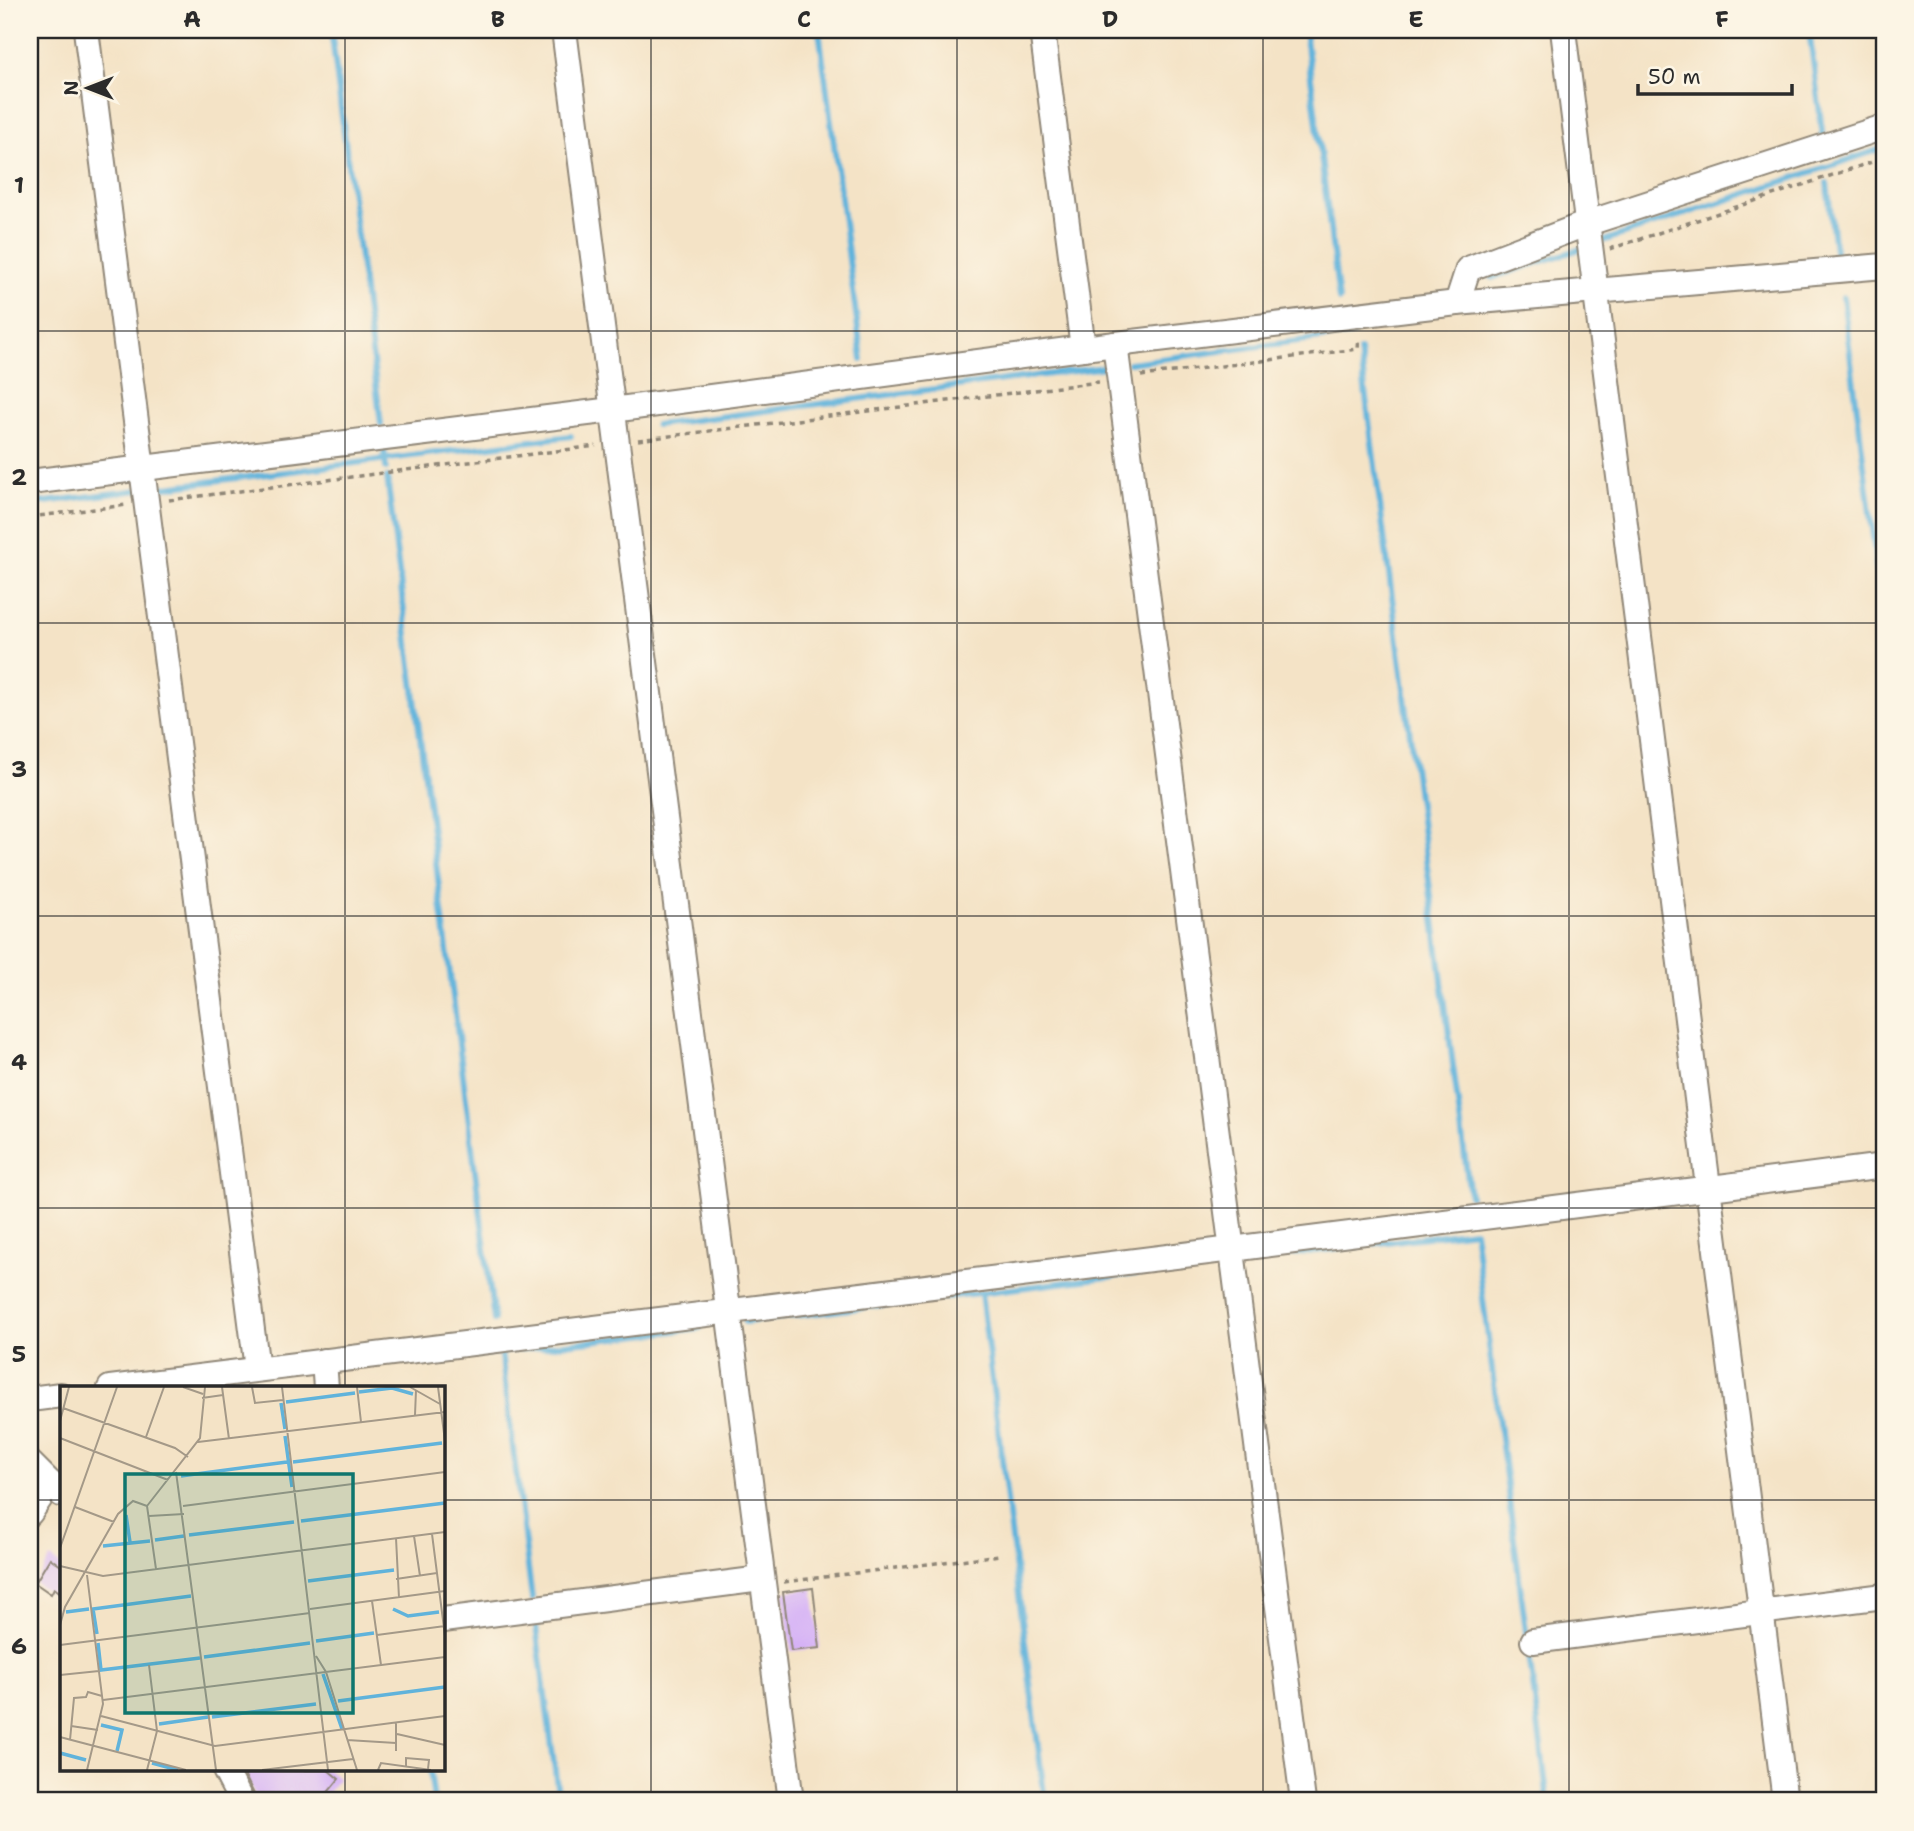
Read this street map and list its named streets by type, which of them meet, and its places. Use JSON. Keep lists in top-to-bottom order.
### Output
{
  "scale_bar": "50 m",
  "north": "left",
  "grid": {
    "columns": [
      "A",
      "B",
      "C",
      "D",
      "E",
      "F"
    ],
    "rows": [
      "1",
      "2",
      "3",
      "4",
      "5",
      "6"
    ]
  }
}
